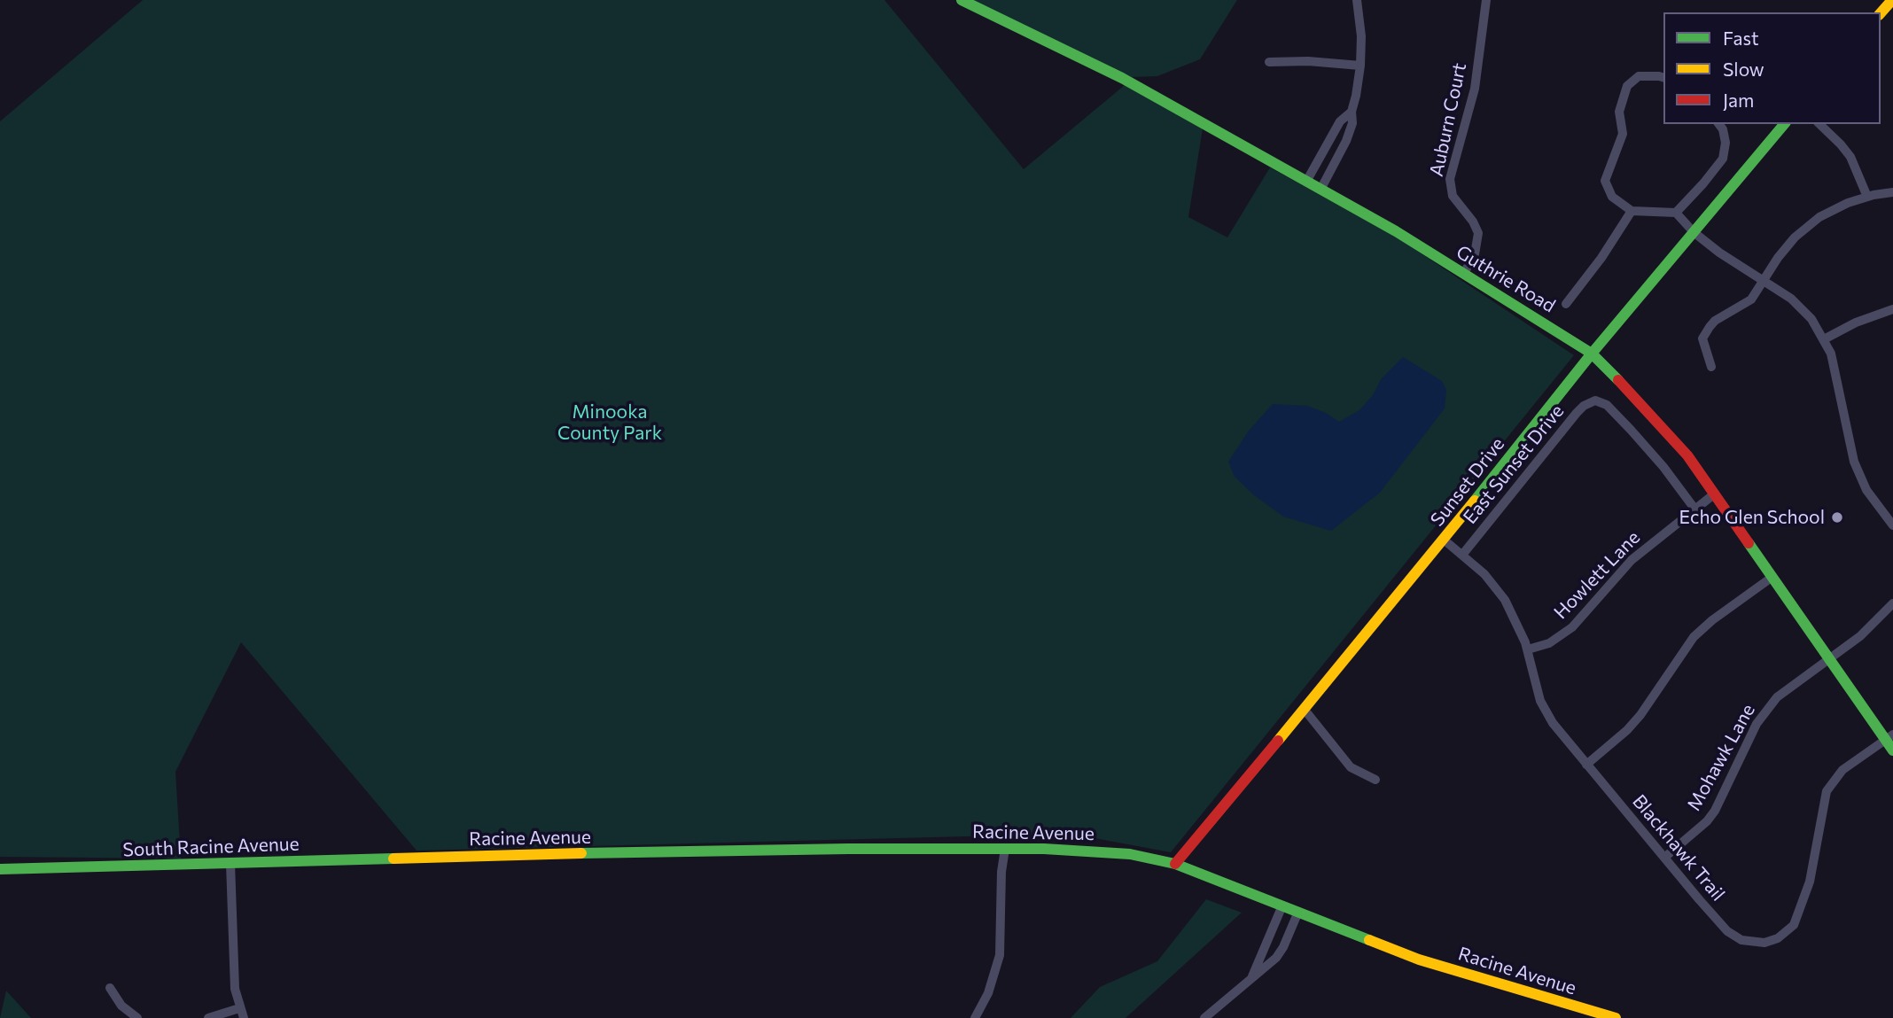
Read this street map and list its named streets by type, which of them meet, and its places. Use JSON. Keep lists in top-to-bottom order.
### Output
{
  "streets": {
    "street": [
      "Auburn Court",
      "Guthrie Road",
      "East Sunset Drive",
      "Sunset Drive",
      "Howlett Lane",
      "Mohawk Lane",
      "Racine Avenue",
      "South Racine Avenue",
      "Blackhawk Trail"
    ]
  },
  "crossings": [
    ["Auburn Court", "Guthrie Road"],
    ["Guthrie Road", "Sunset Drive"],
    ["Guthrie Road", "Howlett Lane"],
    ["Guthrie Road", "Mohawk Lane"],
    ["Guthrie Road", "Blackhawk Trail"],
    ["East Sunset Drive", "Howlett Lane"],
    ["East Sunset Drive", "Blackhawk Trail"],
    ["Sunset Drive", "Racine Avenue"],
    ["Sunset Drive", "Blackhawk Trail"],
    ["Howlett Lane", "Blackhawk Trail"],
    ["Mohawk Lane", "Blackhawk Trail"],
    ["Racine Avenue", "South Racine Avenue"]
  ],
  "parks": ["Minooka County Park"],
  "places": ["Echo Glen School"],
  "legend": ["Fast", "Slow", "Jam"]
}
